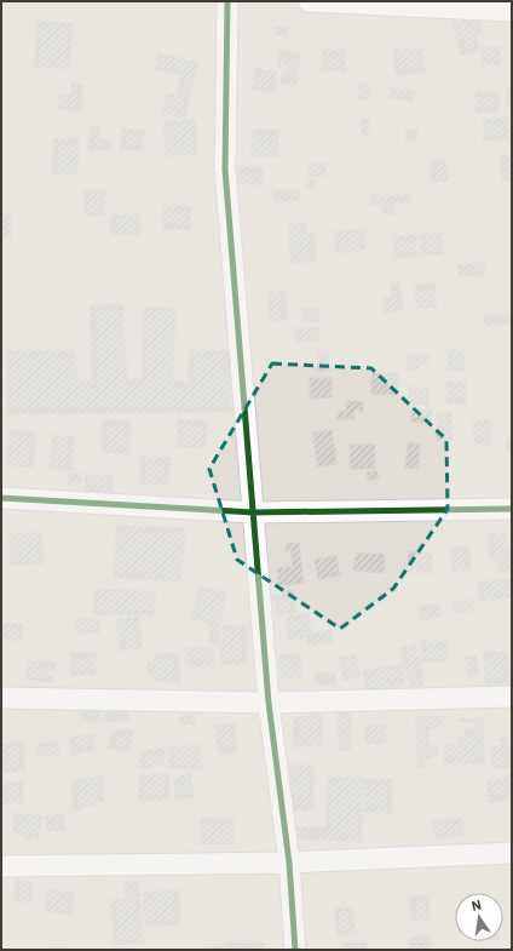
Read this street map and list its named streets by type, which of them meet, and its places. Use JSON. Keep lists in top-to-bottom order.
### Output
{
  "north": "top"
}
